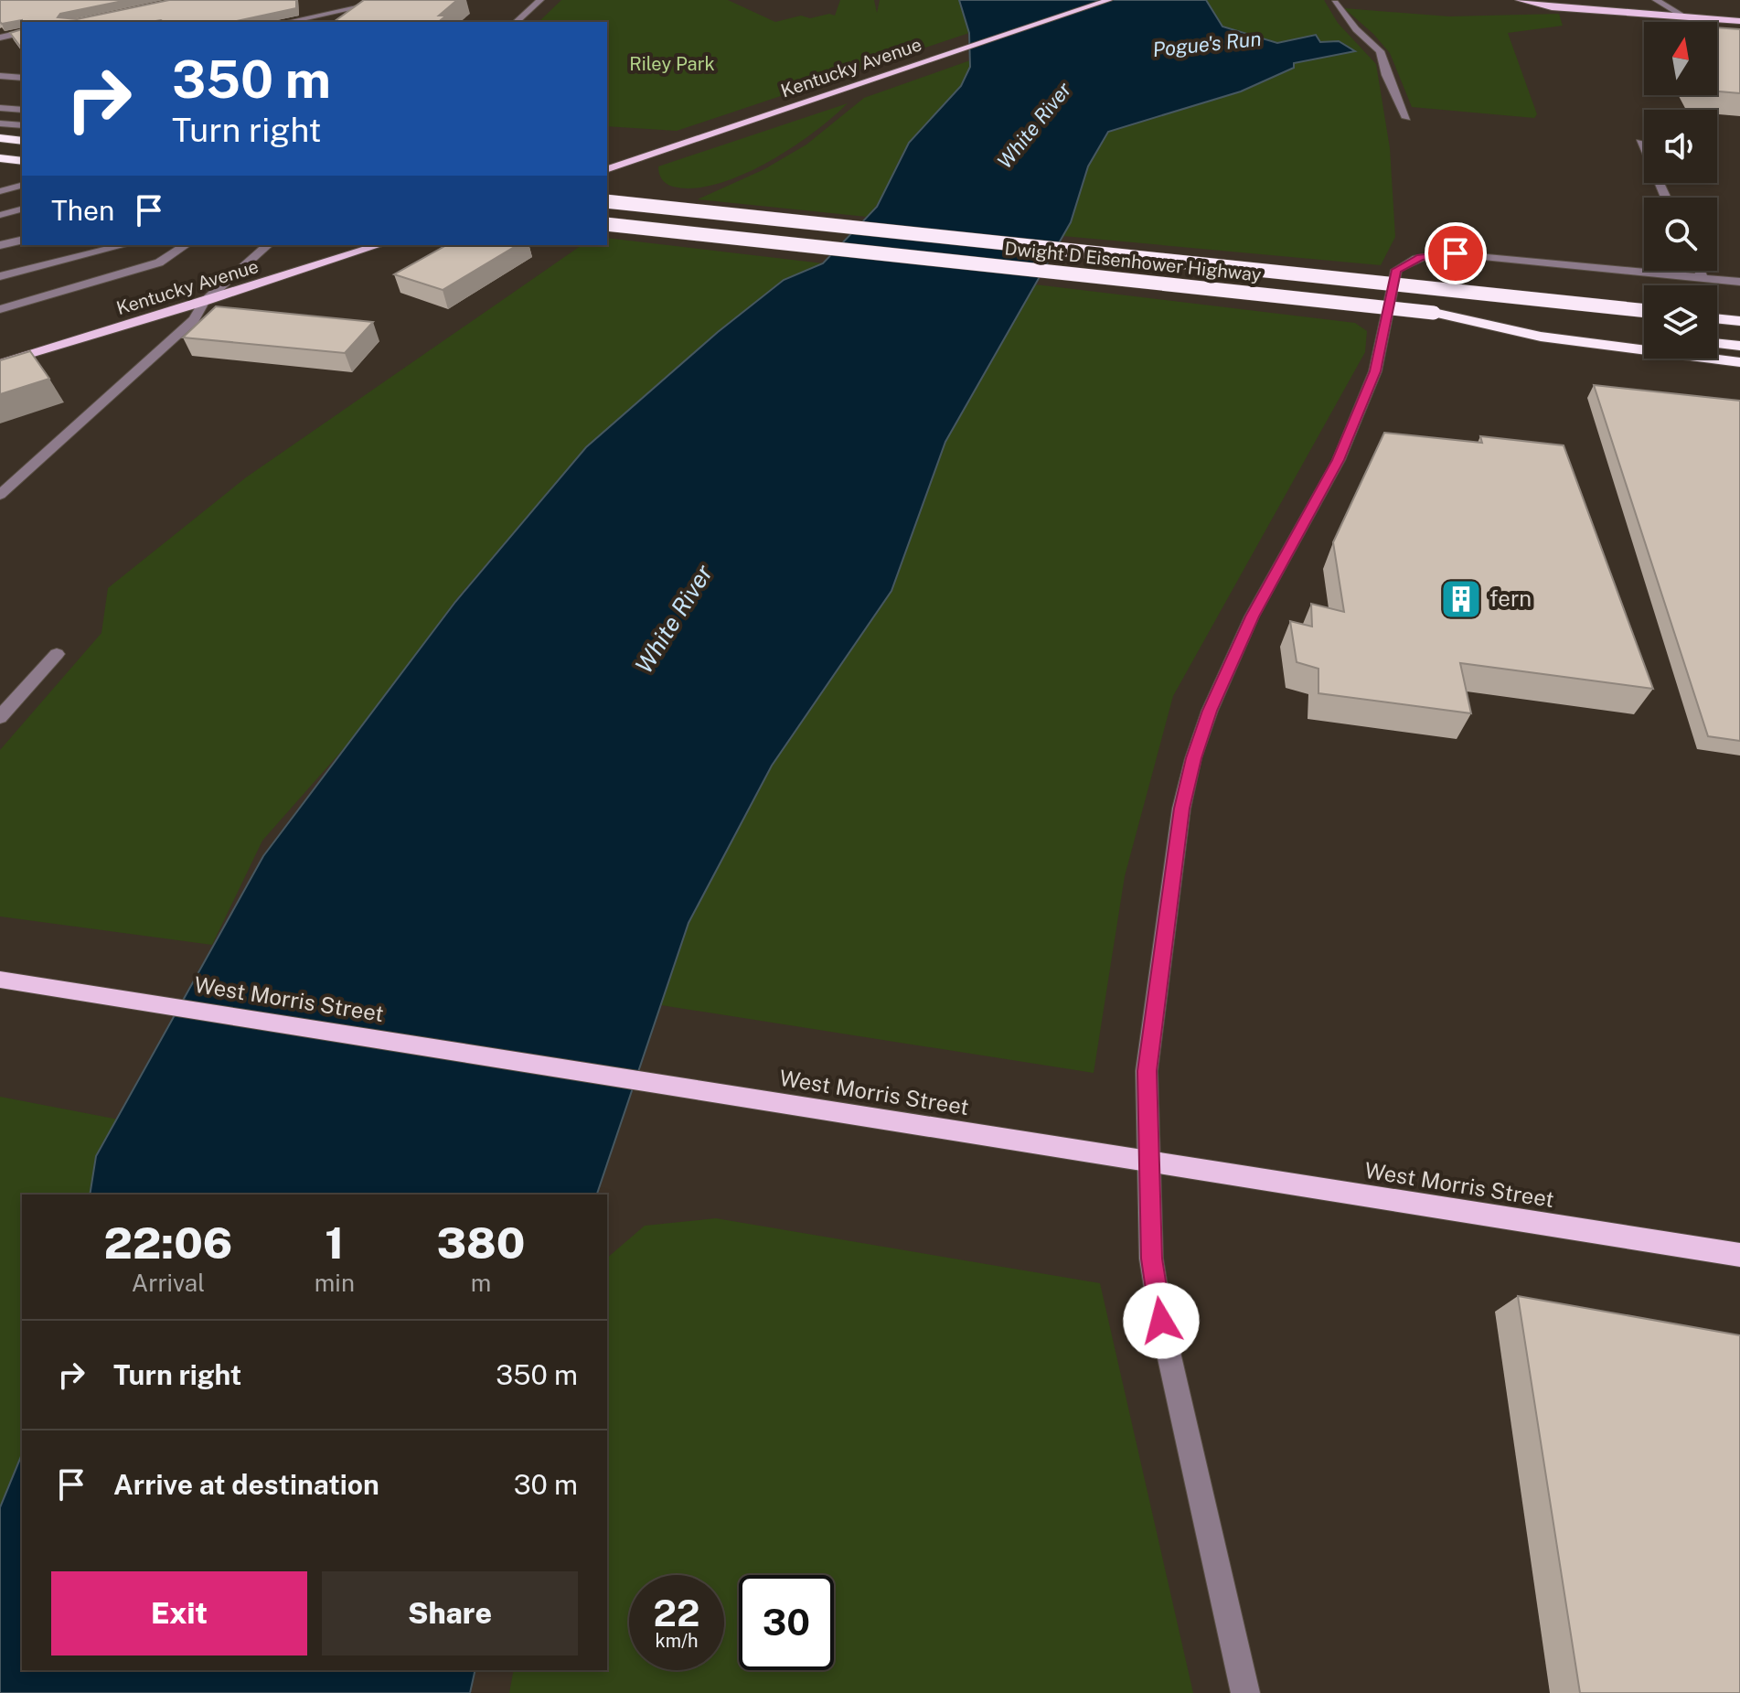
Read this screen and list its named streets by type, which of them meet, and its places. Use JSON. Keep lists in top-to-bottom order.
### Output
{
  "streets": {
    "highway": ["Dwight D Eisenhower Highway"],
    "main road": ["Kentucky Avenue", "West Morris Street"]
  },
  "water": ["Pogue's Run", "White River"],
  "parks": ["Riley Park"],
  "places": {
    "building": ["fern"]
  },
  "north": "top",
  "page": {
    "turn": ["350 m", "Turn right"],
    "then": "Then",
    "eta": [
      "22:06",
      "Arrival",
      "1",
      "min",
      "380",
      "m"
    ],
    "list": [
      {
        "name": "Turn right",
        "value": "350 m"
      },
      {
        "name": "Arrive at destination",
        "value": "30 m"
      }
    ],
    "buttons": ["Exit", "Share"],
    "speed": "22 km/h",
    "limit": "30"
  }
}
